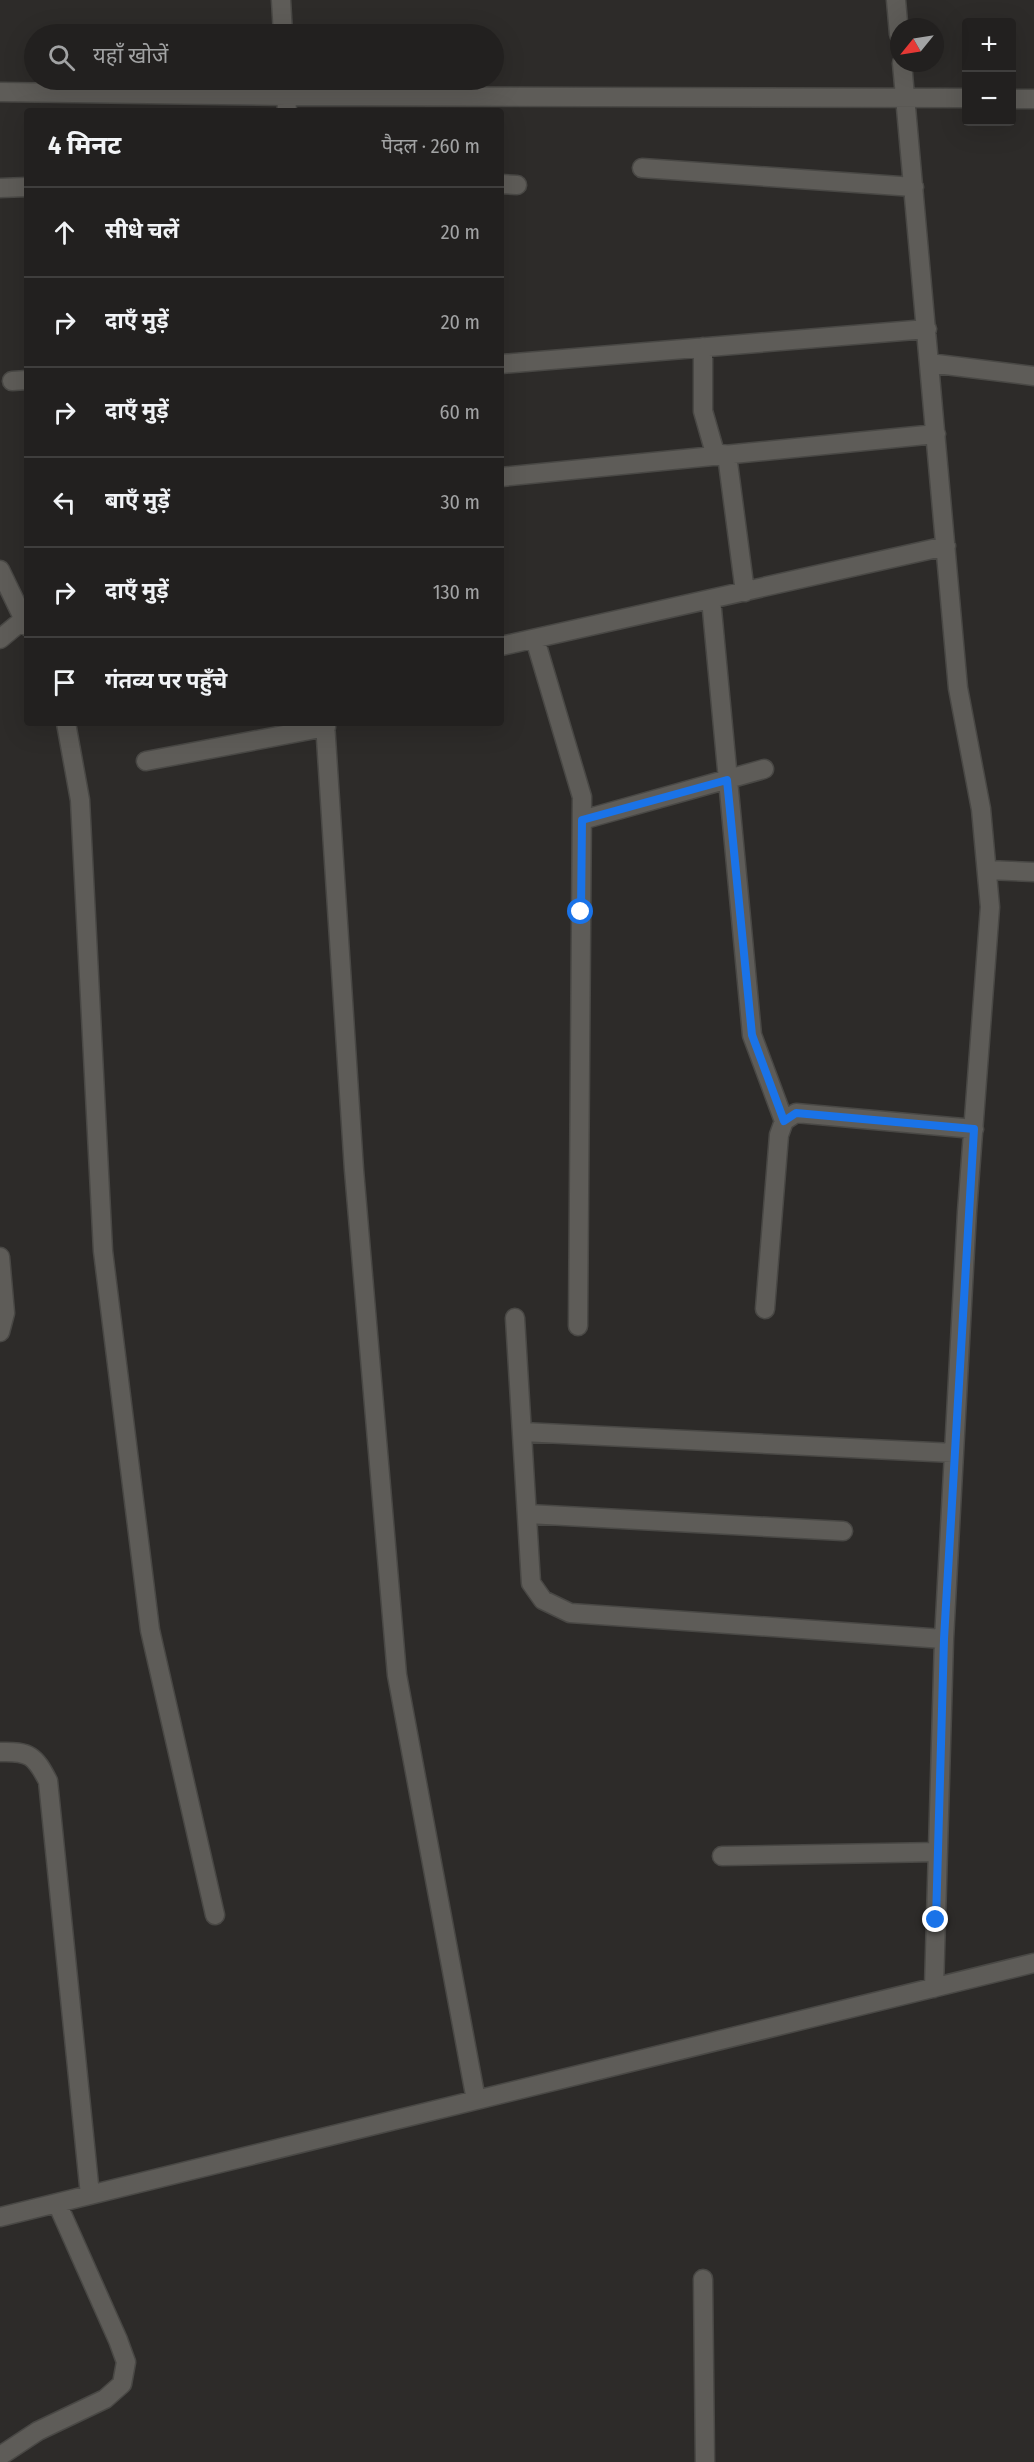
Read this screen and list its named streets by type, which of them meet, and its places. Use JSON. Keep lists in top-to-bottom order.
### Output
{
  "north": "bottom left",
  "page": {
    "map_buttons": ["+", "−"],
    "search": "यहाँ खोजें",
    "heading": ["4 मिनट", "पैदल · 260 m"],
    "list": [
      ["सीधे चलें", "20 m"],
      ["दाएँ मुड़ें", "20 m"],
      ["दाएँ मुड़ें", "60 m"],
      ["बाएँ मुड़ें", "30 m"],
      ["दाएँ मुड़ें", "130 m"],
      "गंतव्य पर पहुँचे"
    ]
  }
}
